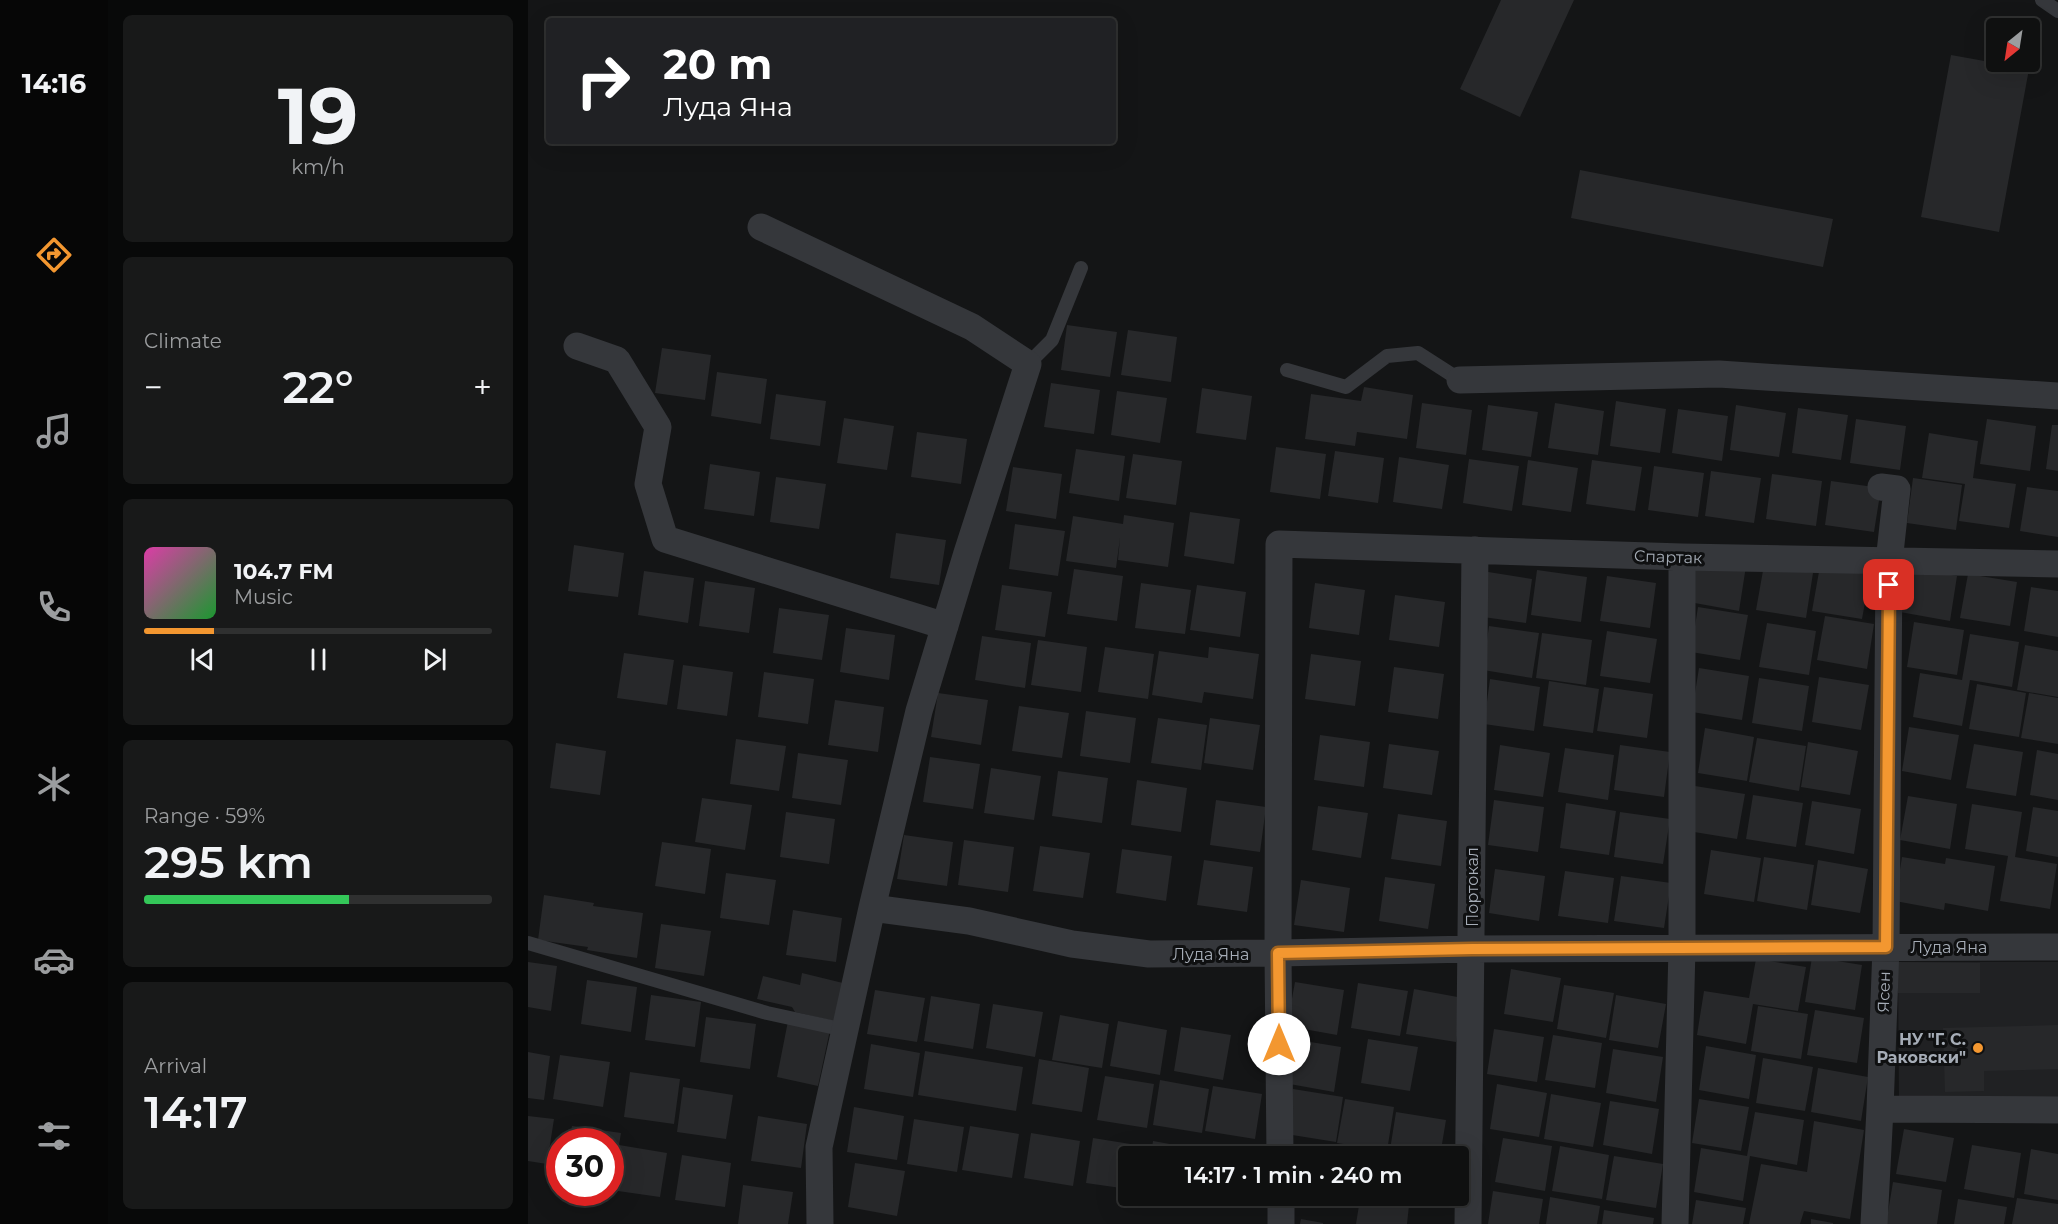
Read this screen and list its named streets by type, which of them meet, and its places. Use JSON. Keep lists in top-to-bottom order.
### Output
{
  "streets": {
    "street": [
      "Спартак",
      "Портокал",
      "Луда Яна",
      "Ясен"
    ]
  },
  "crossings": [
    ["Спартак", "Портокал"],
    ["Спартак", "Луда Яна"],
    ["Спартак", "Ясен"],
    ["Портокал", "Луда Яна"],
    ["Луда Яна", "Ясен"]
  ],
  "places": ["НУ \"Г. С. Раковски\""],
  "north": "bottom left",
  "page": {
    "tabs": "14:16",
    "tile": [
      ["19", "km/h"],
      "Climate",
      ["Range · 59%", "295 km"],
      ["Arrival", "14:17"]
    ],
    "turn": ["20 m", "Луда Яна"],
    "heat": ["−", "22°", "+"],
    "song": ["104.7 FM", "Music"],
    "limit": "30",
    "trip": "14:17 · 1 min · 240 m"
  }
}
